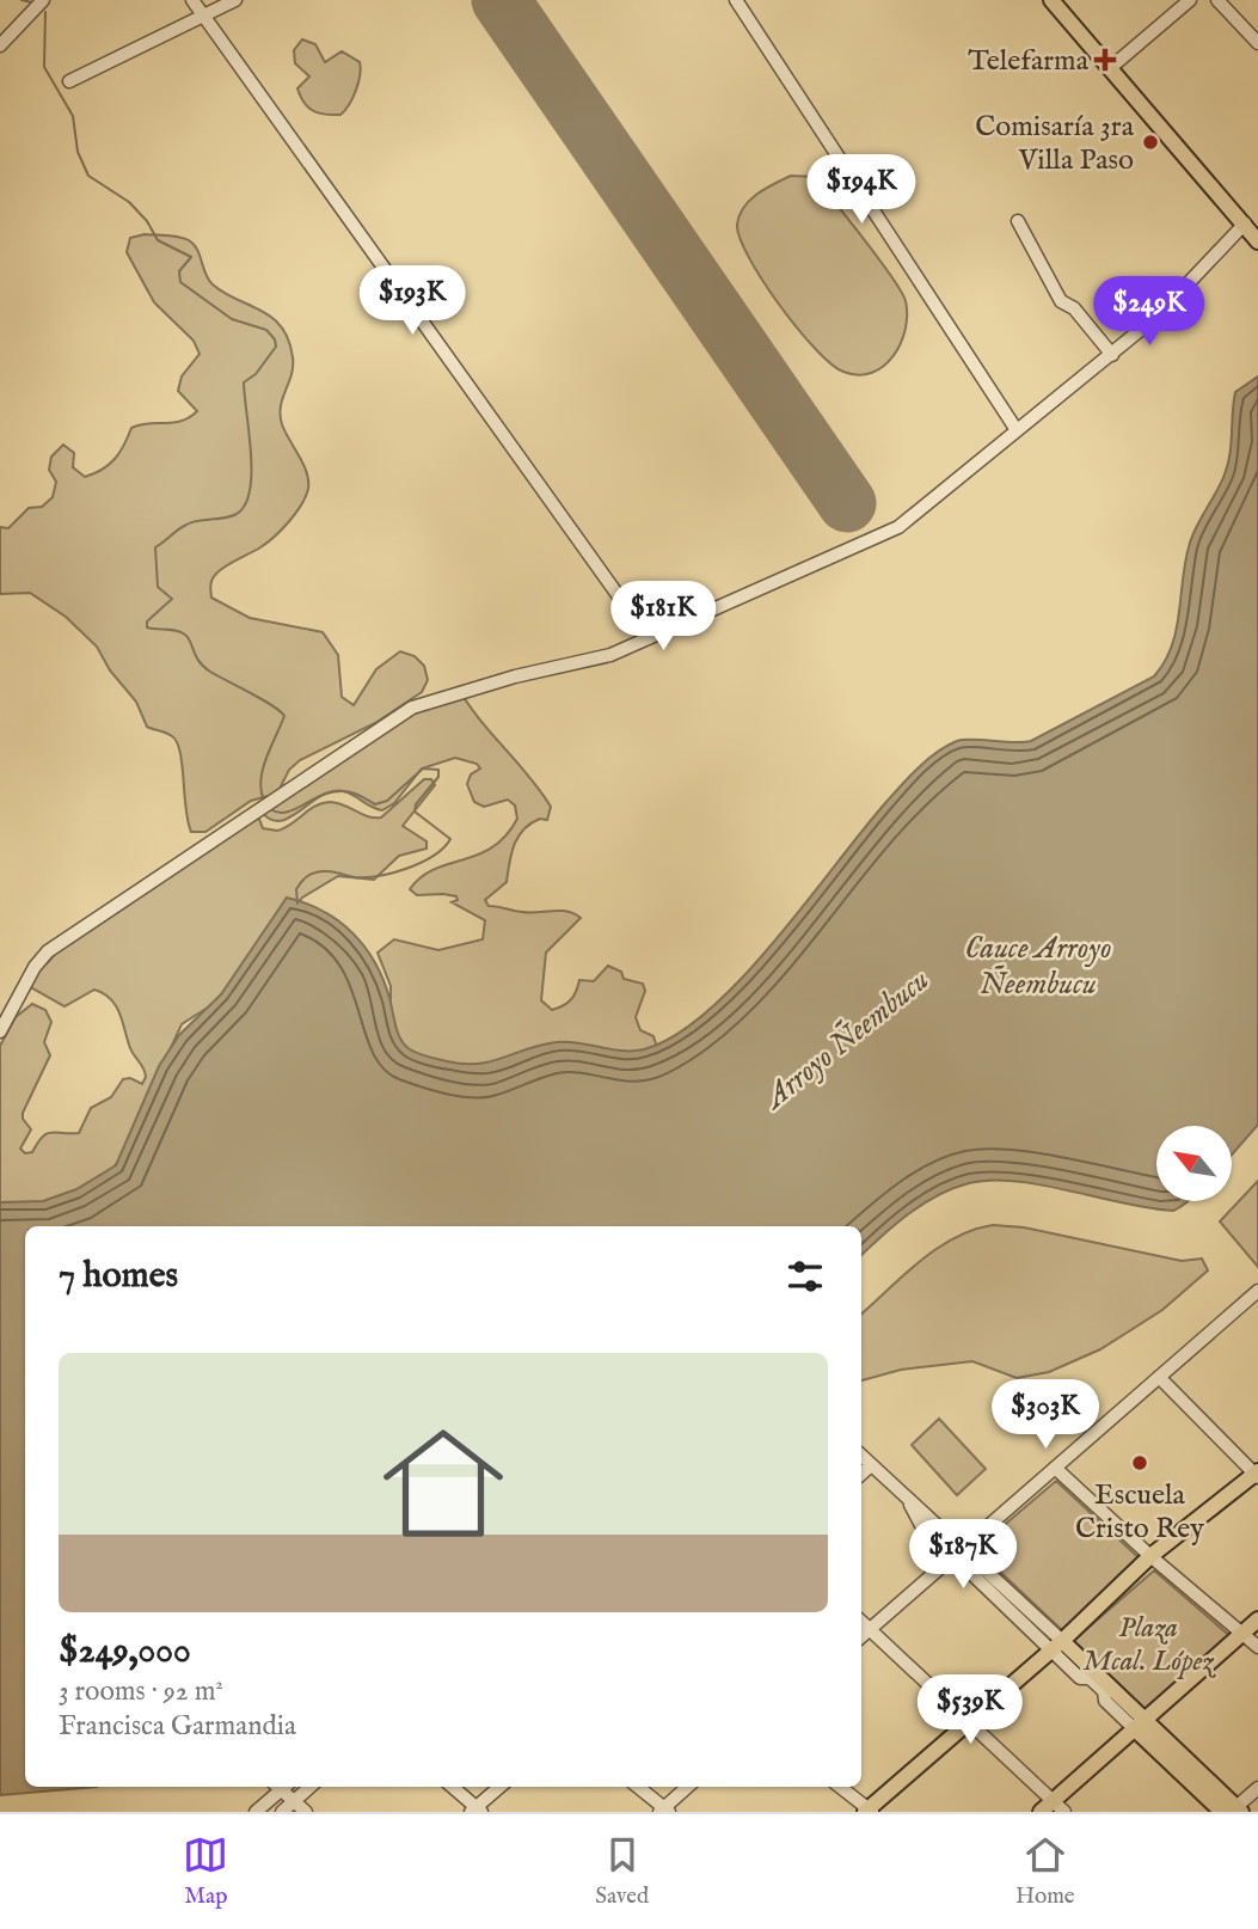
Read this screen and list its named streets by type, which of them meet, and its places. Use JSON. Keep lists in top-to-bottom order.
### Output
{
  "water": ["Cauce Arroyo Ñeembucu", "Arroyo Ñeembucu"],
  "parks": ["Plaza Mcal. López"],
  "places": {
    "health": ["Telefarma"],
    "other": ["Comisaría 3ra Villa Paso", "Escuela Cristo Rey"]
  },
  "north": "top left",
  "page": {
    "price": [
      "$194K",
      "$193K",
      "$249K",
      "$181K",
      "$303K",
      "$187K",
      "$539K"
    ],
    "heading": "7 homes",
    "list": [
      {
        "name": "$249,000",
        "note": "3 rooms · 92 m² · Francisca Garmandia"
      }
    ],
    "tabs": ["Map", "Saved", "Home"]
  }
}
